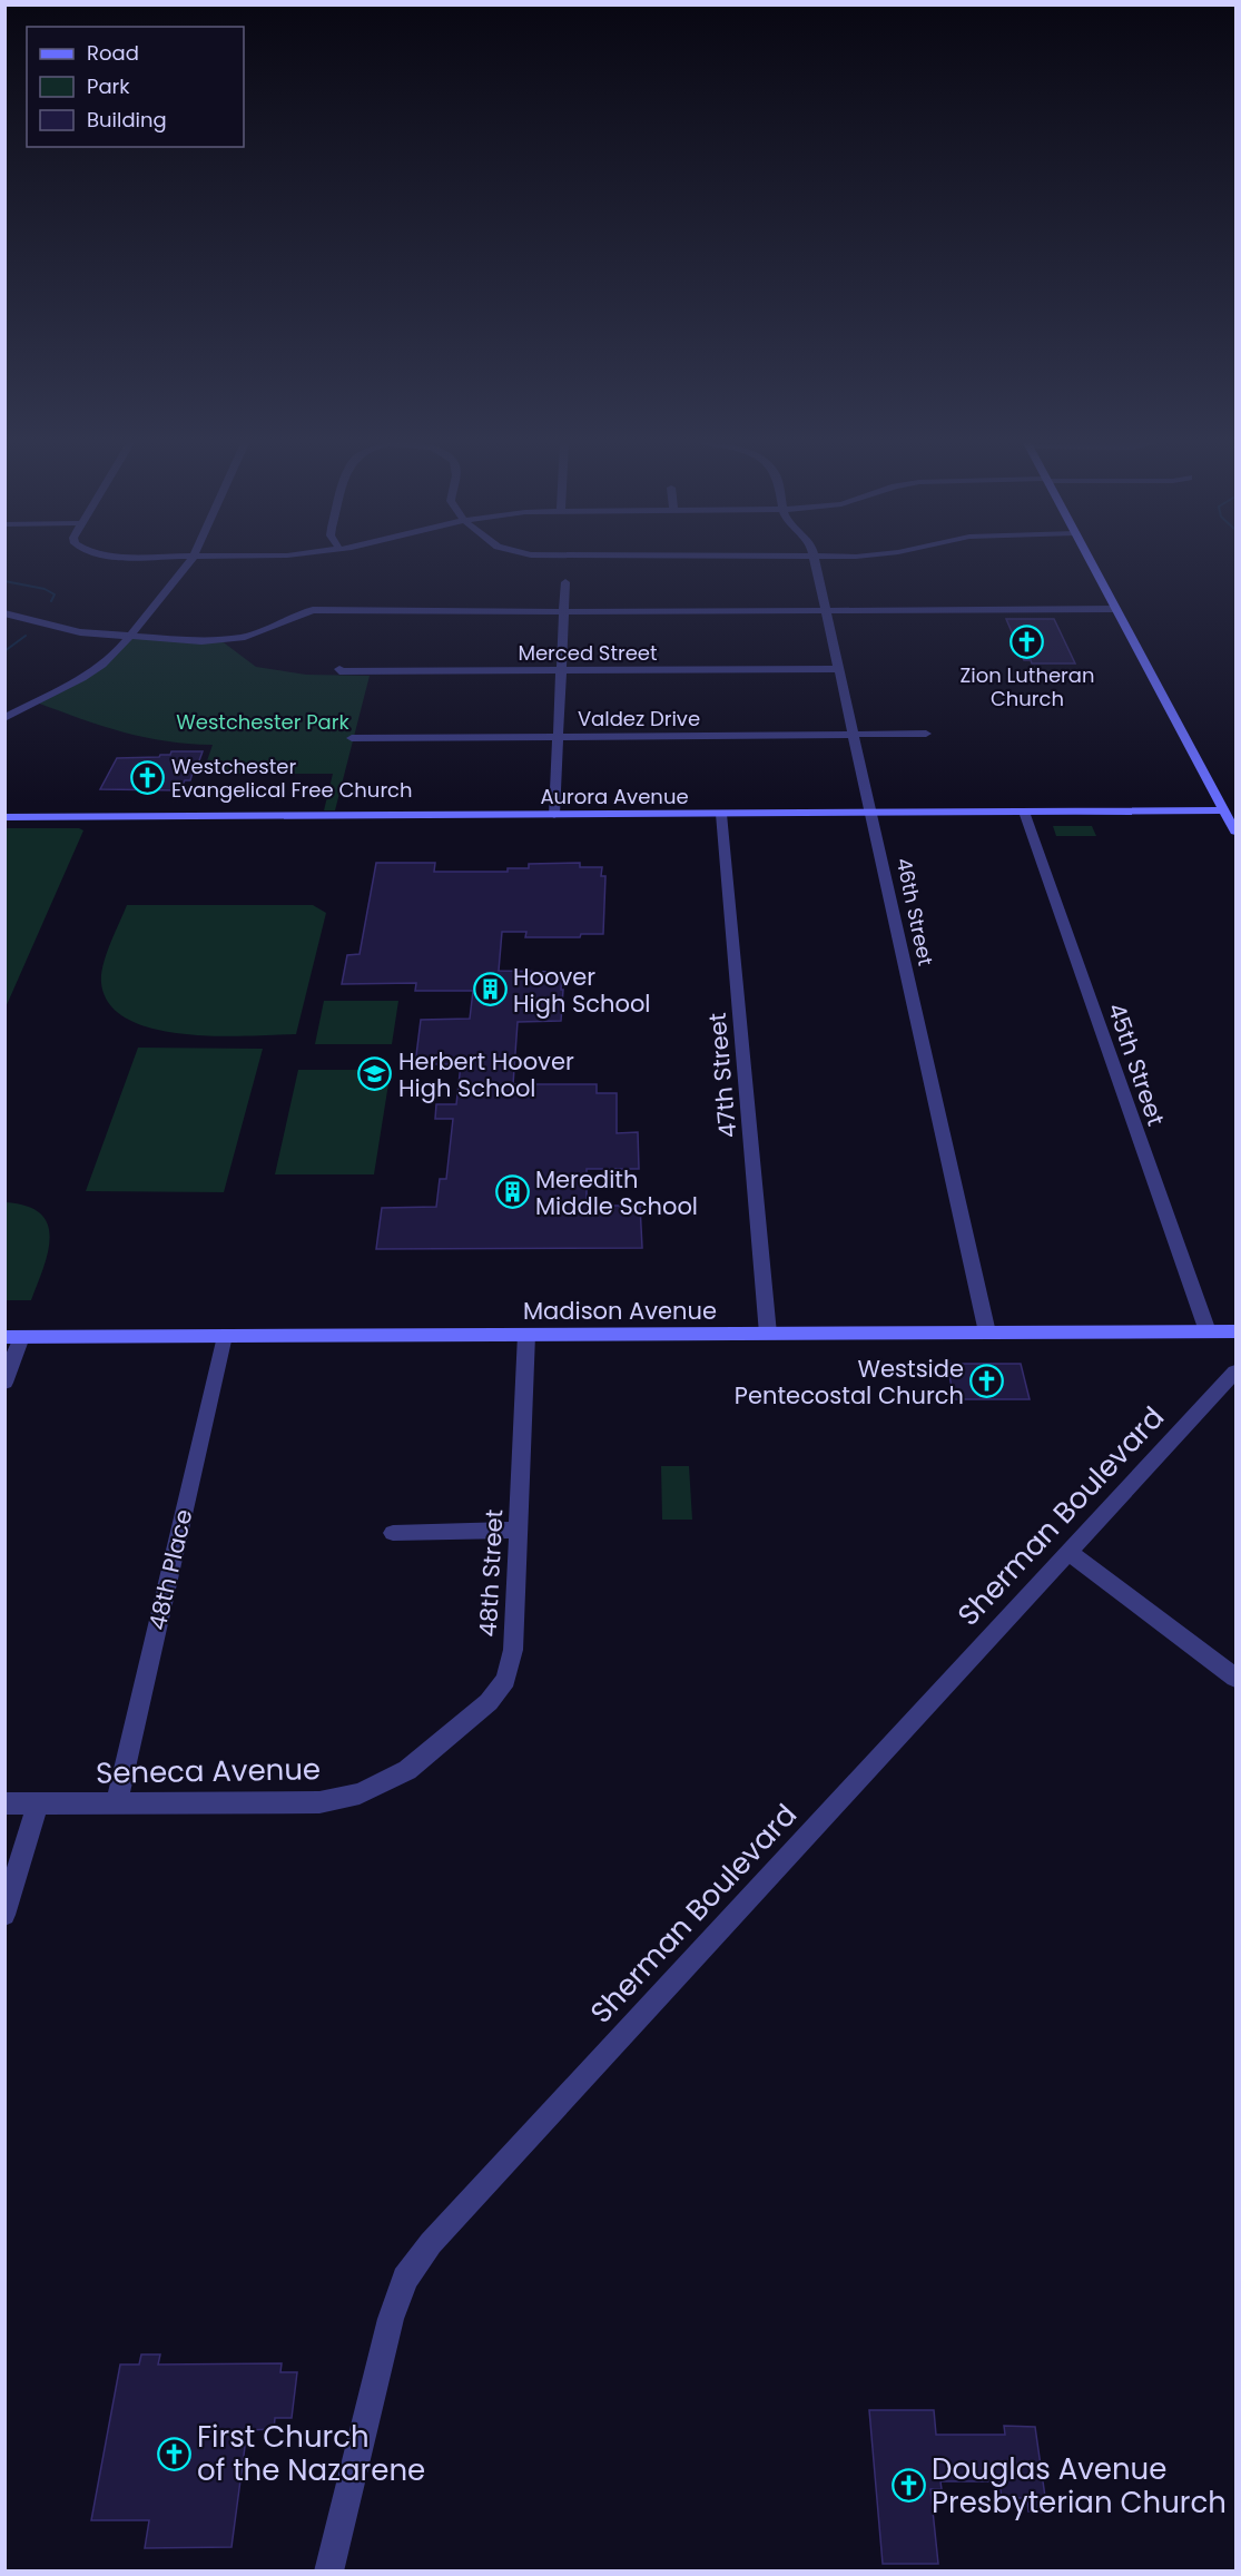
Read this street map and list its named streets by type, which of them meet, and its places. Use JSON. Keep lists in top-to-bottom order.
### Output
{
  "streets": {
    "street": [
      "Merced Street",
      "Valdez Drive",
      "Aurora Avenue",
      "46th Street",
      "45th Street",
      "47th Street",
      "Madison Avenue",
      "Sherman Boulevard",
      "48th Place",
      "48th Street",
      "Seneca Avenue"
    ]
  },
  "crossings": [
    ["Merced Street", "46th Street"],
    ["Valdez Drive", "46th Street"],
    ["Aurora Avenue", "46th Street"],
    ["Aurora Avenue", "45th Street"],
    ["Aurora Avenue", "47th Street"],
    ["46th Street", "Madison Avenue"],
    ["45th Street", "Madison Avenue"],
    ["47th Street", "Madison Avenue"],
    ["Madison Avenue", "48th Place"],
    ["Madison Avenue", "48th Street"],
    ["48th Place", "Seneca Avenue"],
    ["48th Street", "Seneca Avenue"]
  ],
  "parks": ["Westchester Park"],
  "places": {
    "church": [
      "Zion Lutheran Church",
      "Westchester Evangelical Free Church",
      "Westside Pentecostal Church",
      "First Church of the Nazarene",
      "Douglas Avenue Presbyterian Church"
    ],
    "building": ["Hoover High School", "Meredith Middle School"],
    "school or university": ["Herbert Hoover High School"]
  },
  "legend": ["Road", "Park", "Building"]
}
